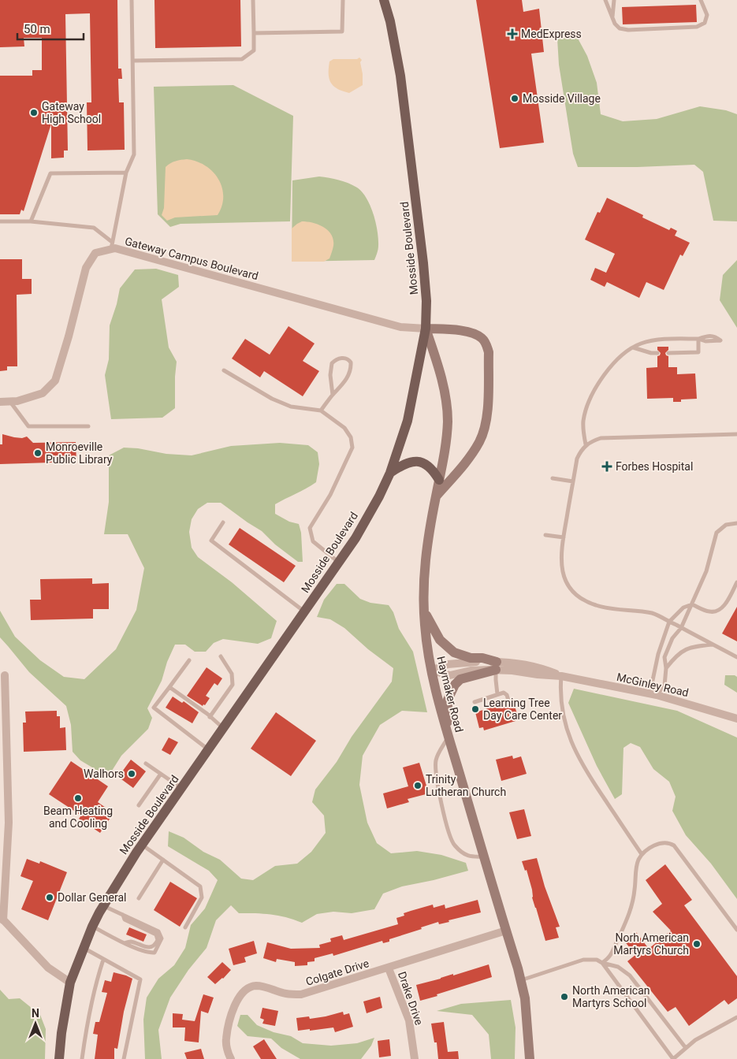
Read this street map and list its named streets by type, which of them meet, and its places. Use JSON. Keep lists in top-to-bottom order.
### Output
{
  "streets": {
    "main road": ["Mosside Boulevard", "Haymaker Road"],
    "street": [
      "Gateway Campus Boulevard",
      "McGinley Road",
      "Colgate Drive",
      "Drake Drive"
    ]
  },
  "crossings": [
    ["Mosside Boulevard", "Gateway Campus Boulevard"],
    ["Mosside Boulevard", "Haymaker Road"],
    ["Gateway Campus Boulevard", "Haymaker Road"],
    ["McGinley Road", "Haymaker Road"],
    ["Haymaker Road", "Colgate Drive"],
    ["Colgate Drive", "Drake Drive"]
  ],
  "places": {
    "health": ["MedExpress", "Forbes Hospital"],
    "other": [
      "Mosside Village",
      "Gateway High School",
      "Monroeville Public Library",
      "Learning Tree Day Care Center",
      "Walhors",
      "Trinity Lutheran Church",
      "Beam Heating and Cooling",
      "Dollar General",
      "Norh American Martyrs Church",
      "North American Martyrs School"
    ]
  },
  "scale_bar": "50 m",
  "north": "top"
}
